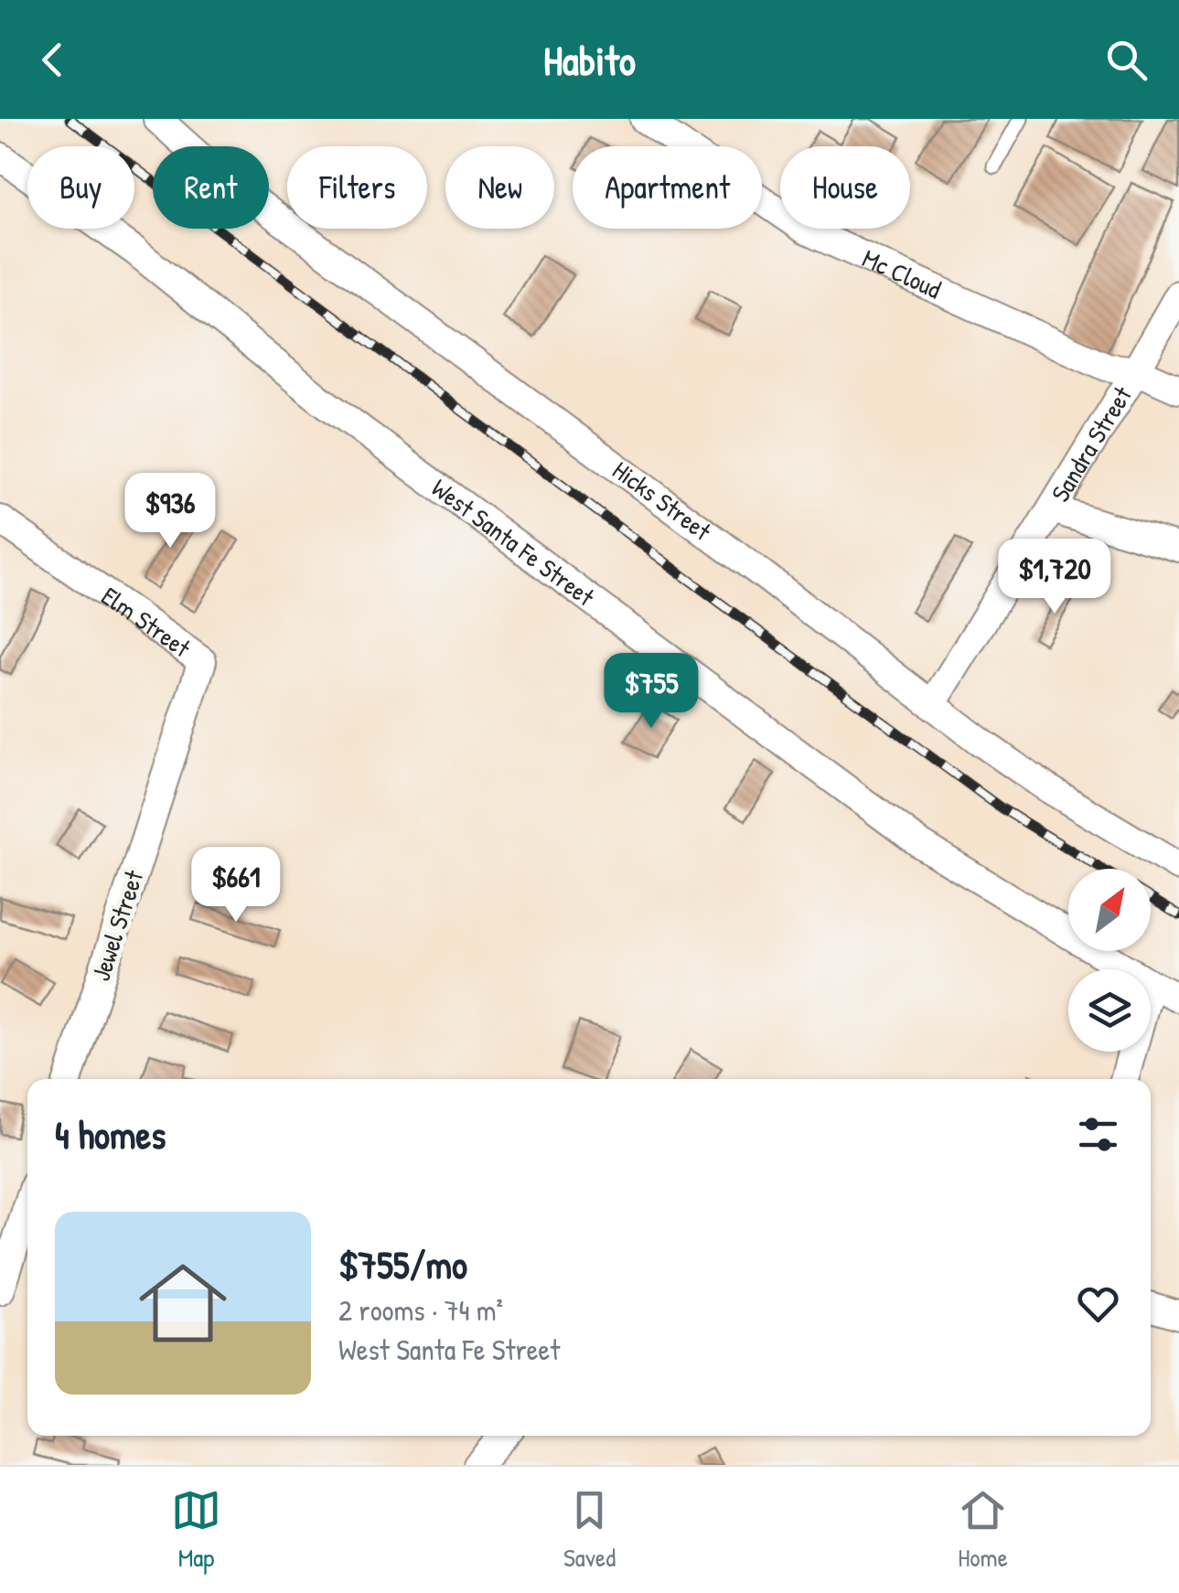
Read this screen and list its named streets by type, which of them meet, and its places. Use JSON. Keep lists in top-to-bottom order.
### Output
{
  "streets": {
    "street": [
      "Mc Cloud",
      "Sandra Street",
      "Hicks Street",
      "West Santa Fe Street",
      "Elm Street",
      "Jewel Street"
    ]
  },
  "crossings": [
    ["Mc Cloud", "Sandra Street"],
    ["Sandra Street", "Hicks Street"],
    ["Elm Street", "Jewel Street"]
  ],
  "north": "top right",
  "page": {
    "header": "Habito",
    "chip": [
      "Buy",
      "Rent",
      "Filters",
      "New",
      "Apartment",
      "House"
    ],
    "price": [
      "$936",
      "$1,720",
      "$755",
      "$661"
    ],
    "heading": "4 homes",
    "list": [
      {
        "name": "$755/mo",
        "note": "2 rooms · 74 m² · West Santa Fe Street"
      }
    ],
    "tabs": ["Map", "Saved", "Home"]
  }
}
